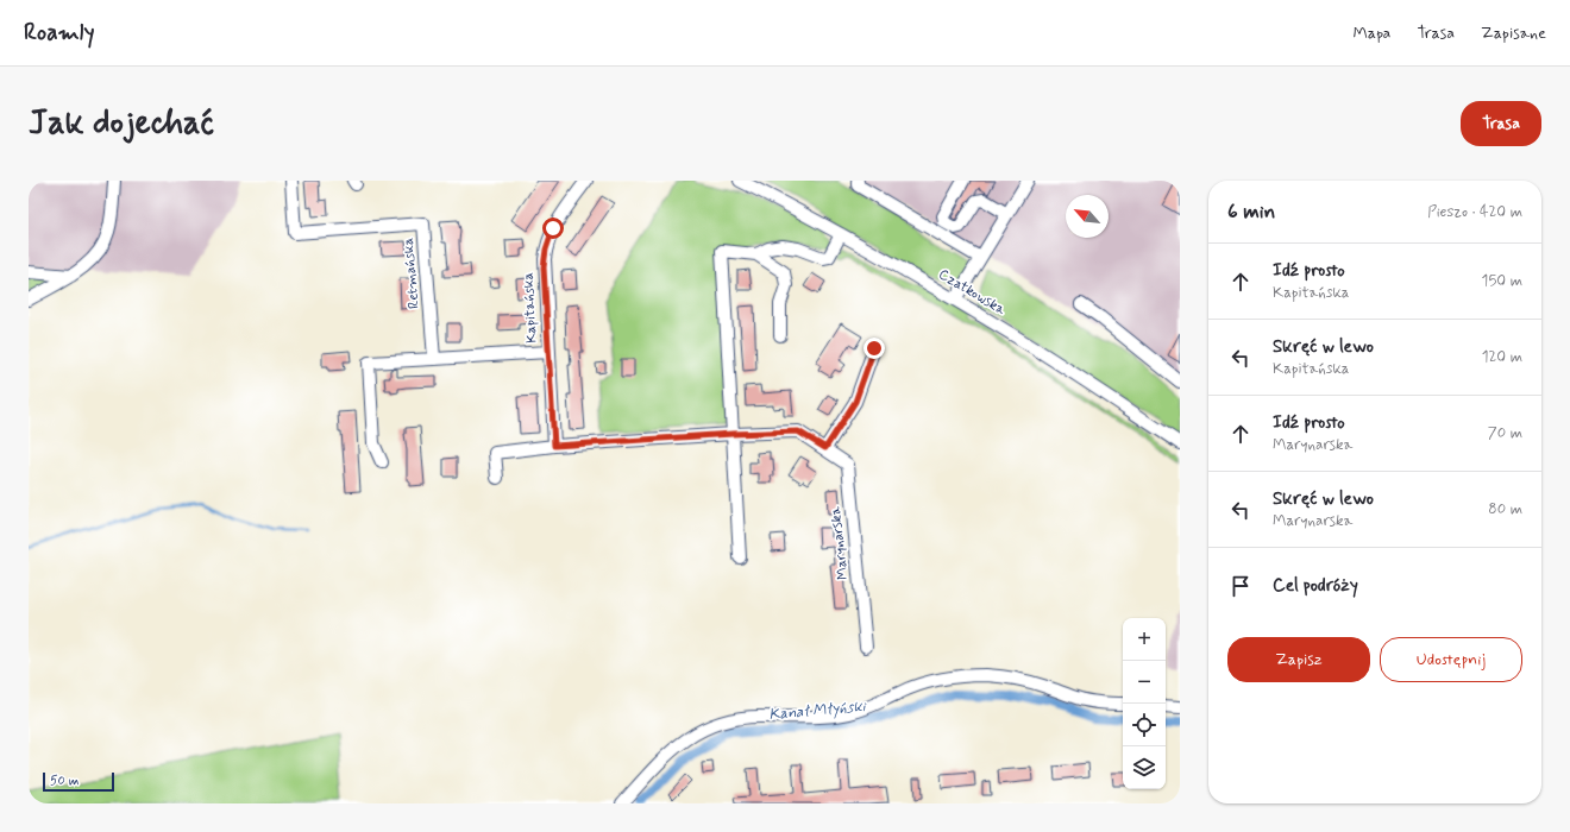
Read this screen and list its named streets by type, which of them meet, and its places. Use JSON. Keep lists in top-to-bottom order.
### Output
{
  "streets": {
    "street": [
      "Retmańska",
      "Czatkowska",
      "Kapitańska",
      "Marynarska"
    ]
  },
  "water": ["Kanał Młyński"],
  "scale_bar": "50 m",
  "north": "top left",
  "page": {
    "header": "Roamly",
    "nav": ["Mapa", "Trasa", "Zapisane"],
    "buttons": [
      "Trasa",
      ["Zapisz", "Udostępnij"]
    ],
    "title": "Jak dojechać",
    "heading": ["6 min", "Pieszo · 420 m"],
    "list": [
      ["Idź prosto", "Kapitańska", "150 m"],
      ["Skręć w lewo", "Kapitańska", "120 m"],
      ["Idź prosto", "Marynarska", "70 m"],
      ["Skręć w lewo", "Marynarska", "80 m"],
      "Cel podróży"
    ],
    "map_buttons": ["+", "−"],
    "scale": "50 m"
  }
}
